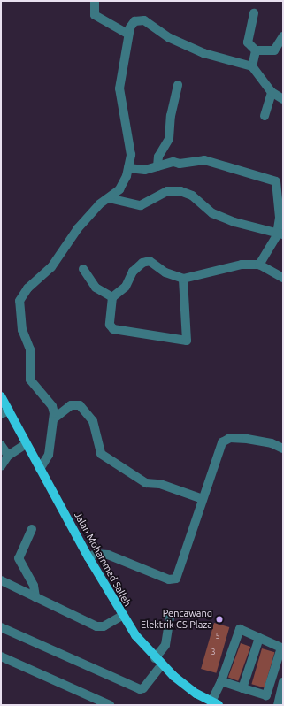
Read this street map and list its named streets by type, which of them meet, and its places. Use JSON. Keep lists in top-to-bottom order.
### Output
{
  "streets": {
    "main road": ["Jalan Mohammed Salleh"]
  },
  "places": ["Pencawang Elektrik CS Plaza"],
  "house_numbers": ["5", "3"]
}
